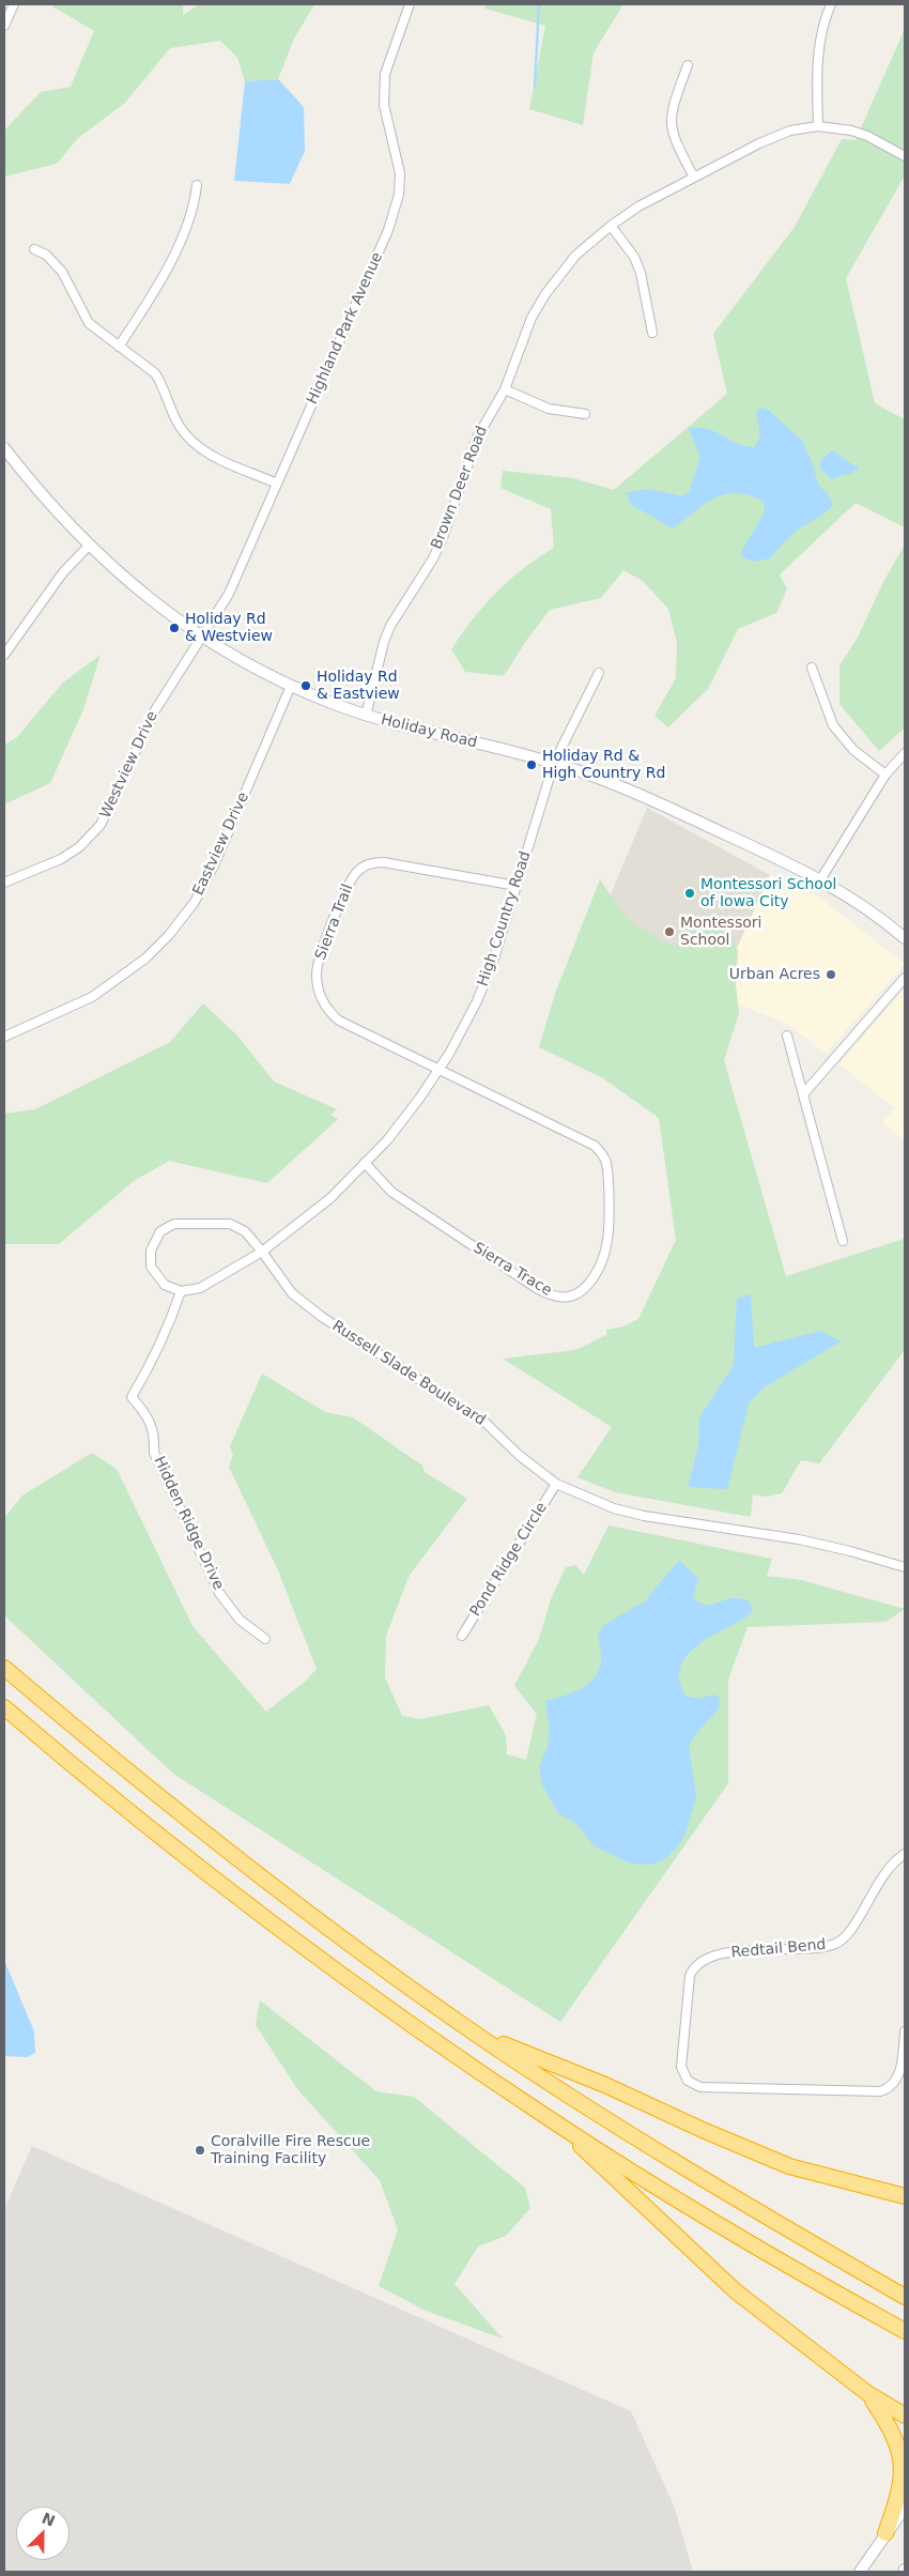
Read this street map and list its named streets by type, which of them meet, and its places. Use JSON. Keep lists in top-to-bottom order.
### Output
{
  "streets": {
    "street": [
      "Highland Park Avenue",
      "Brown Deer Road",
      "Holiday Road",
      "Westview Drive",
      "Eastview Drive",
      "High Country Road",
      "Sierra Trail",
      "Sierra Trace",
      "Russell Slade Boulevard",
      "Hidden Ridge Drive",
      "Pond Ridge Circle",
      "Redtail Bend"
    ]
  },
  "crossings": [
    ["Highland Park Avenue", "Holiday Road"],
    ["Highland Park Avenue", "Westview Drive"],
    ["Brown Deer Road", "Holiday Road"],
    ["Holiday Road", "Westview Drive"],
    ["Holiday Road", "Eastview Drive"],
    ["Holiday Road", "High Country Road"],
    ["High Country Road", "Sierra Trail"],
    ["High Country Road", "Sierra Trace"],
    ["High Country Road", "Russell Slade Boulevard"],
    ["High Country Road", "Hidden Ridge Drive"],
    ["Sierra Trail", "Sierra Trace"],
    ["Russell Slade Boulevard", "Hidden Ridge Drive"],
    ["Russell Slade Boulevard", "Pond Ridge Circle"]
  ],
  "places": [
    "Holiday Rd & Westview",
    "Holiday Rd & Eastview",
    "Holiday Rd & High Country Rd",
    "Montessori School of Iowa City",
    "Montessori School",
    "Urban Acres",
    "Coralville Fire Rescue Training Facility"
  ],
  "north": "top right"
}
